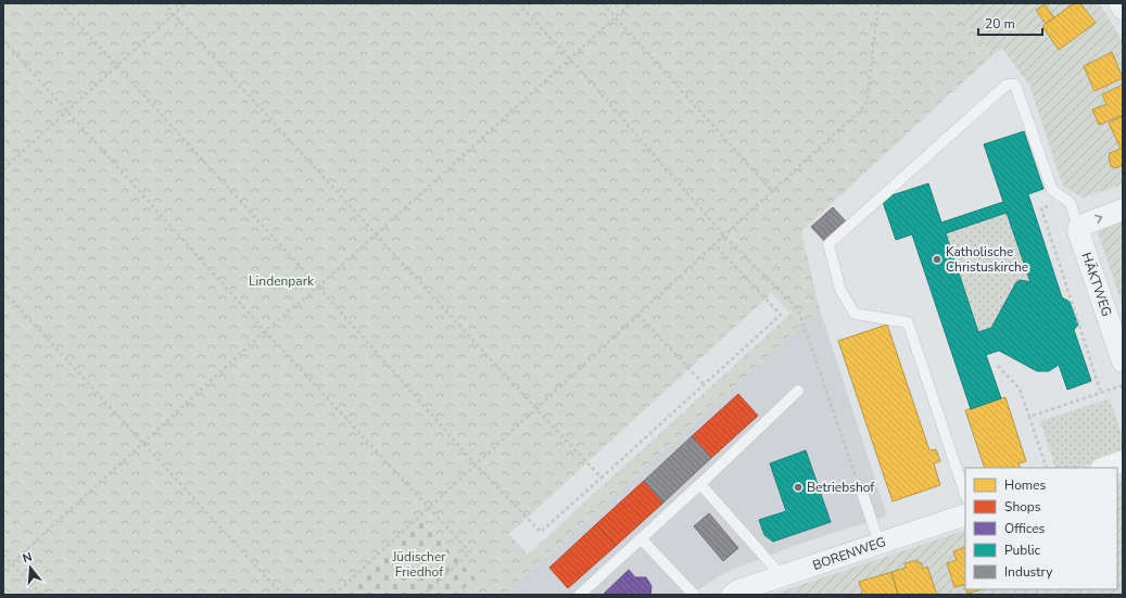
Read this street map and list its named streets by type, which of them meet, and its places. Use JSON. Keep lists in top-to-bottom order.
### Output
{
  "streets": {
    "street": ["HÄKTWEG", "BORENWEG"]
  },
  "parks": ["Lindenpark", "Jüdischer Friedhof"],
  "places": ["Katholische Christuskirche", "Betriebshof"],
  "legend": [
    "Homes",
    "Shops",
    "Offices",
    "Public",
    "Industry"
  ],
  "scale_bar": "20 m",
  "north": "top"
}
